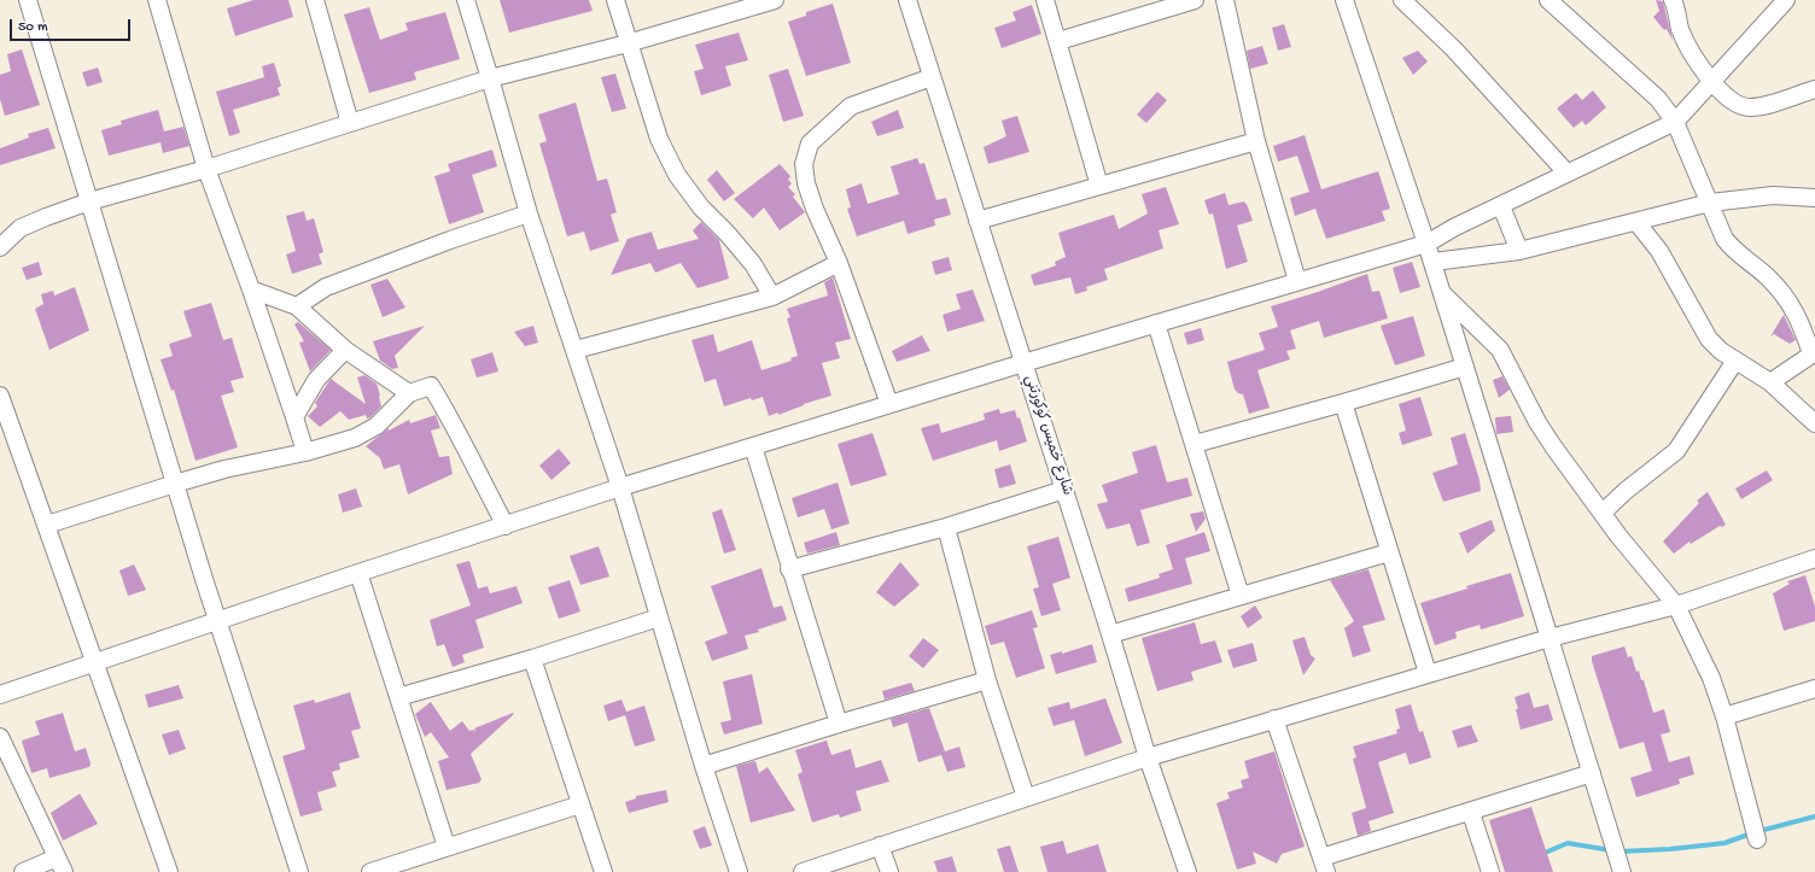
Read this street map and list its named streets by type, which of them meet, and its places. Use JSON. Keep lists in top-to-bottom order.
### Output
{
  "streets": {
    "street": ["شارع خميس كوكورتني"]
  },
  "scale_bar": "50 m"
}
